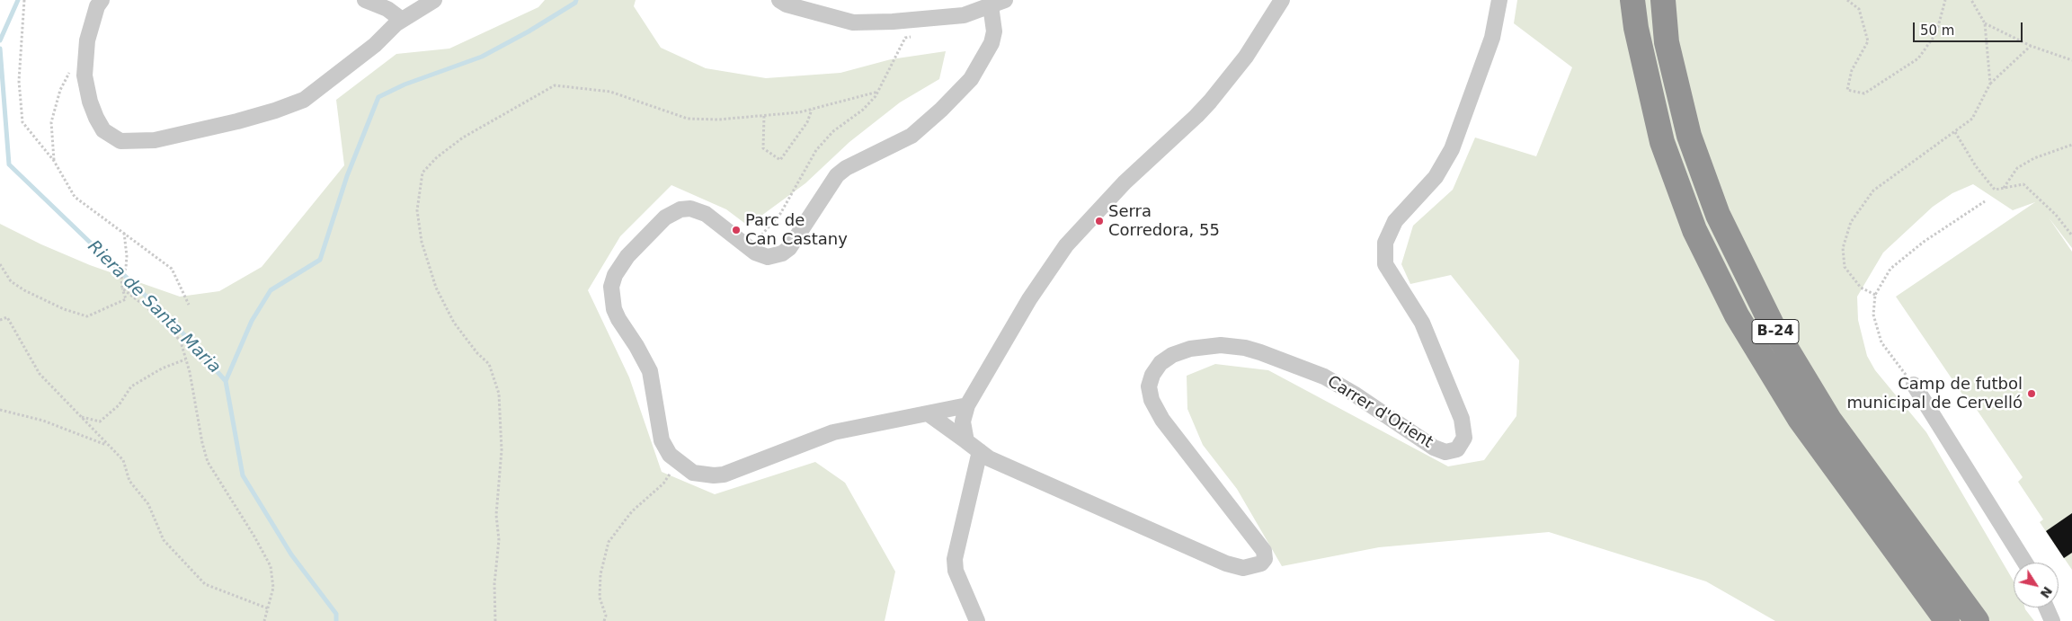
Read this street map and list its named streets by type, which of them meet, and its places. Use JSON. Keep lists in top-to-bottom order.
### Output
{
  "streets": {
    "highway": ["B-24"],
    "street": ["Carrer d'Orient"]
  },
  "water": ["Riera de Santa Maria"],
  "places": ["Serra Corredora, 55", "Parc de Can Castany", "Camp de futbol municipal de Cervelló"],
  "scale_bar": "50 m",
  "north": "bottom right"
}
